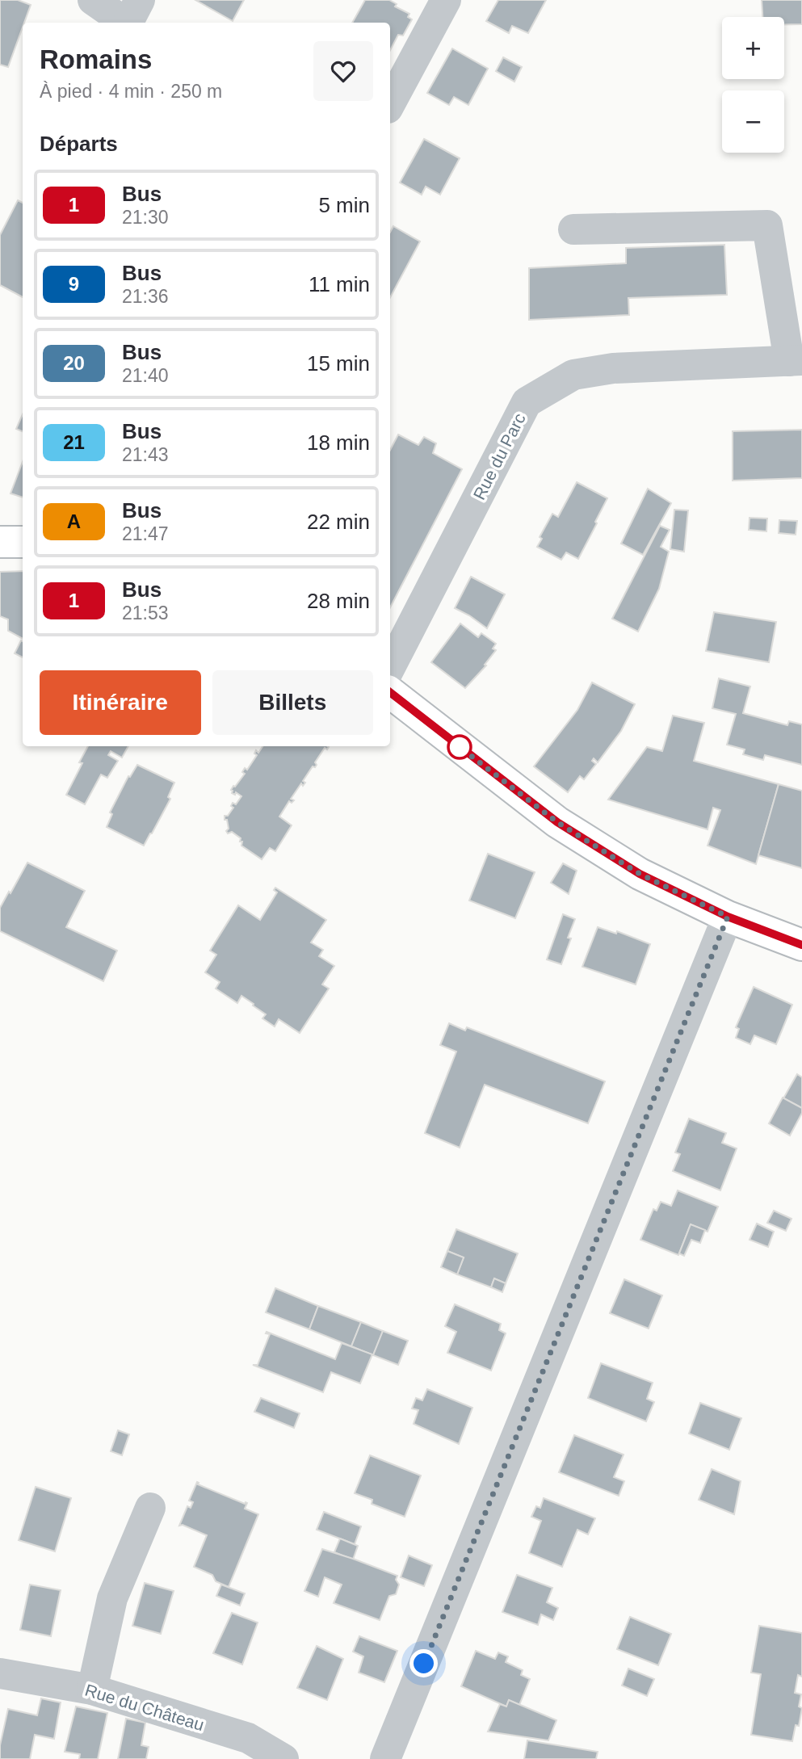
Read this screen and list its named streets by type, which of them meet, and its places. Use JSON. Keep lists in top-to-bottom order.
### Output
{
  "streets": {
    "street": ["Rue du Parc", "Rue du Château"]
  },
  "lines": ["bus line 1"],
  "page": {
    "map_buttons": ["+", "−"],
    "heading": [
      ["Romains", "À pied · 4 min · 250 m"],
      "Départs"
    ],
    "list": [
      {
        "mark": "1",
        "name": "Bus",
        "note": "21:30",
        "value": "5 min"
      },
      {
        "mark": "9",
        "name": "Bus",
        "note": "21:36",
        "value": "11 min"
      },
      {
        "mark": "20",
        "name": "Bus",
        "note": "21:40",
        "value": "15 min"
      },
      {
        "mark": "21",
        "name": "Bus",
        "note": "21:43",
        "value": "18 min"
      },
      {
        "mark": "A",
        "name": "Bus",
        "note": "21:47",
        "value": "22 min"
      },
      {
        "mark": "1",
        "name": "Bus",
        "note": "21:53",
        "value": "28 min"
      }
    ],
    "buttons": ["Itinéraire", "Billets"]
  }
}
